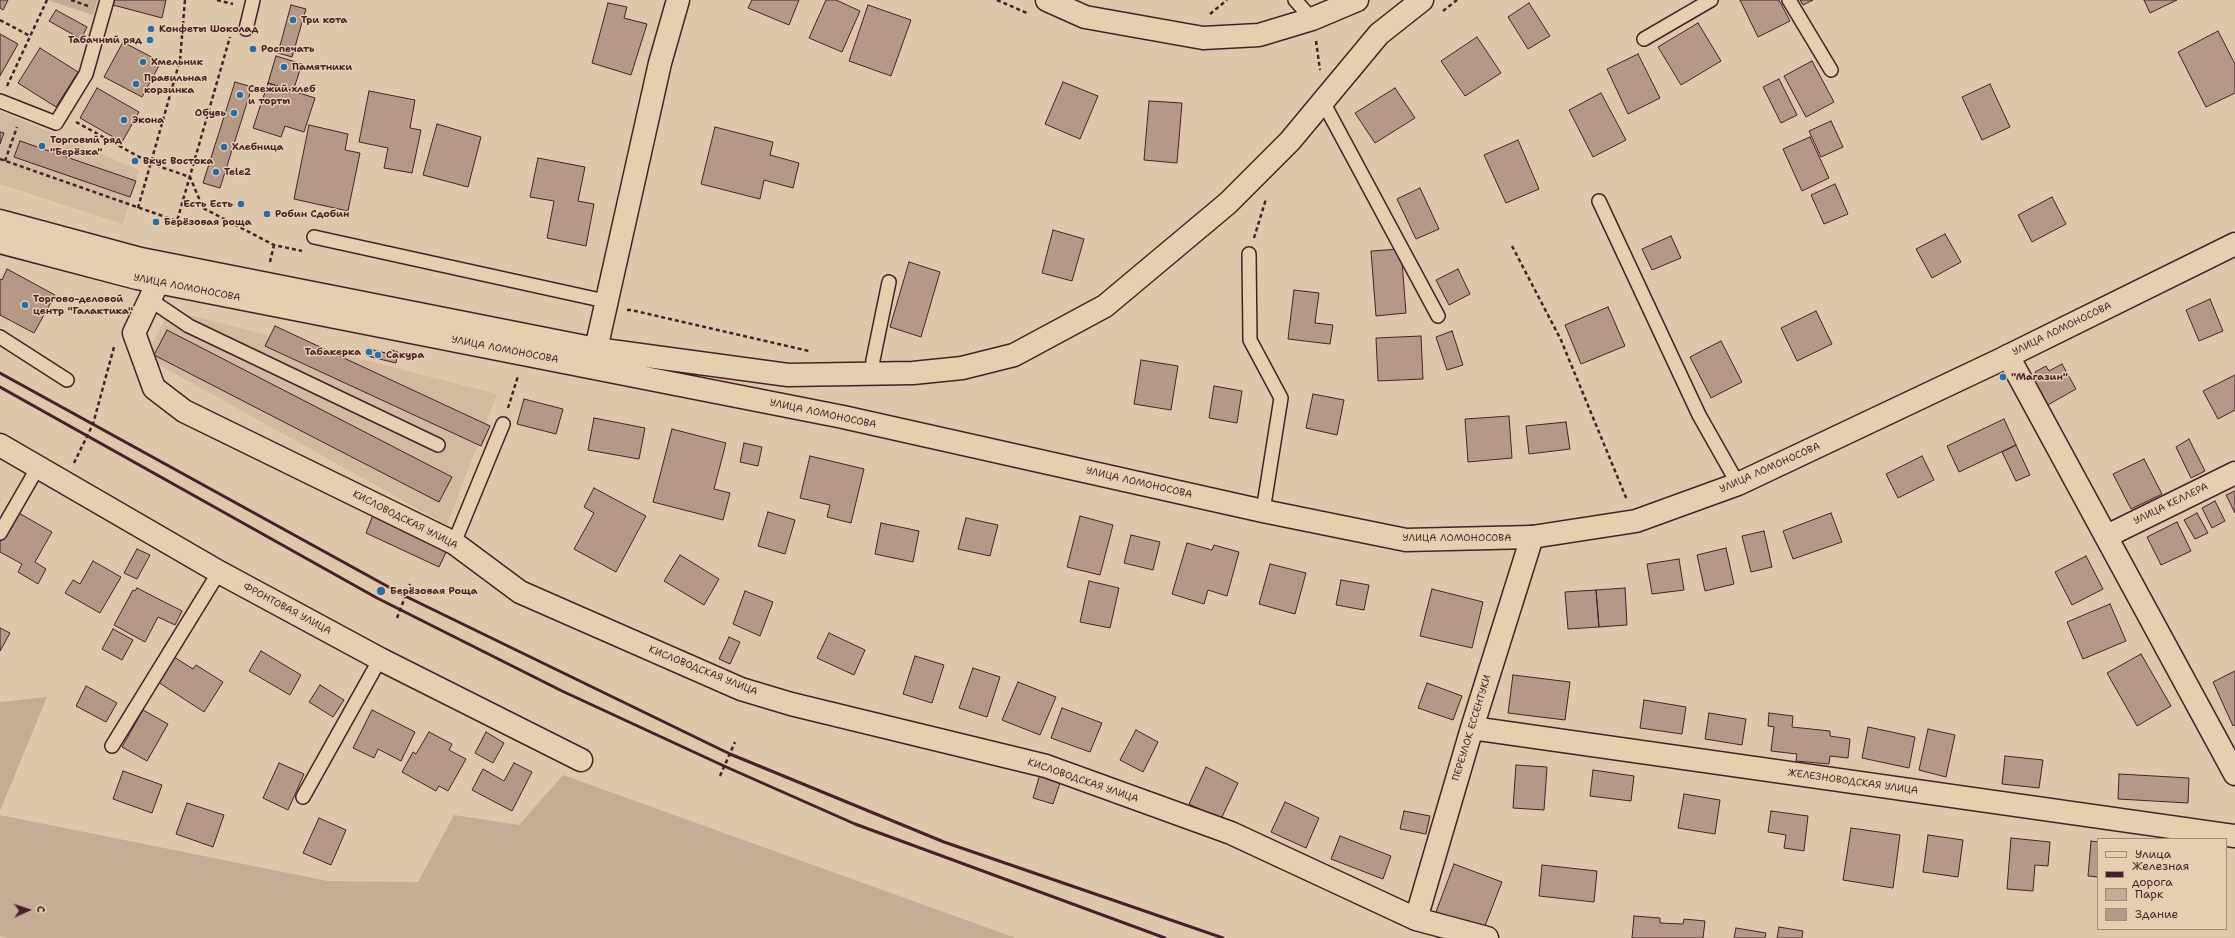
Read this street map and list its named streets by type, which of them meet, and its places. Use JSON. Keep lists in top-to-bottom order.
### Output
{
  "streets": {
    "street": [
      "УЛИЦА ЛОМОНОСОВА",
      "УЛИЦА КЕЛЛЕРА",
      "КИСЛОВОДСКАЯ УЛИЦА",
      "ФРОНТОВАЯ УЛИЦА",
      "ПЕРЕУЛОК ЕССЕНТУКИ",
      "ЖЕЛЕЗНОВОДСКАЯ УЛИЦА"
    ]
  },
  "crossings": [
    ["УЛИЦА ЛОМОНОСОВА", "КИСЛОВОДСКАЯ УЛИЦА"],
    ["УЛИЦА ЛОМОНОСОВА", "ПЕРЕУЛОК ЕССЕНТУКИ"],
    ["КИСЛОВОДСКАЯ УЛИЦА", "ПЕРЕУЛОК ЕССЕНТУКИ"],
    ["ПЕРЕУЛОК ЕССЕНТУКИ", "ЖЕЛЕЗНОВОДСКАЯ УЛИЦА"]
  ],
  "places": [
    "Три кота",
    "Конфеты Шоколад",
    "Табачный ряд",
    "Роспечать",
    "Хмельник",
    "Памятники",
    "Правильная корзинка",
    "Свежий хлеб и торты",
    "Обувь",
    "Экона",
    "Торговый ряд \"Берёзка\"",
    "Хлебница",
    "Вкус Востока",
    "Tele2",
    "Есть Есть",
    "Робин Сдобин",
    "Берёзовая роща",
    "Торгово-деловой центр \"Галактика\"",
    "Табакерка",
    "Сакура",
    "\"Магазин\"",
    "Берёзовая Роща"
  ],
  "legend": [
    "Улица",
    "Железная дорога",
    "Парк",
    "Здание"
  ],
  "north": "right"
}
